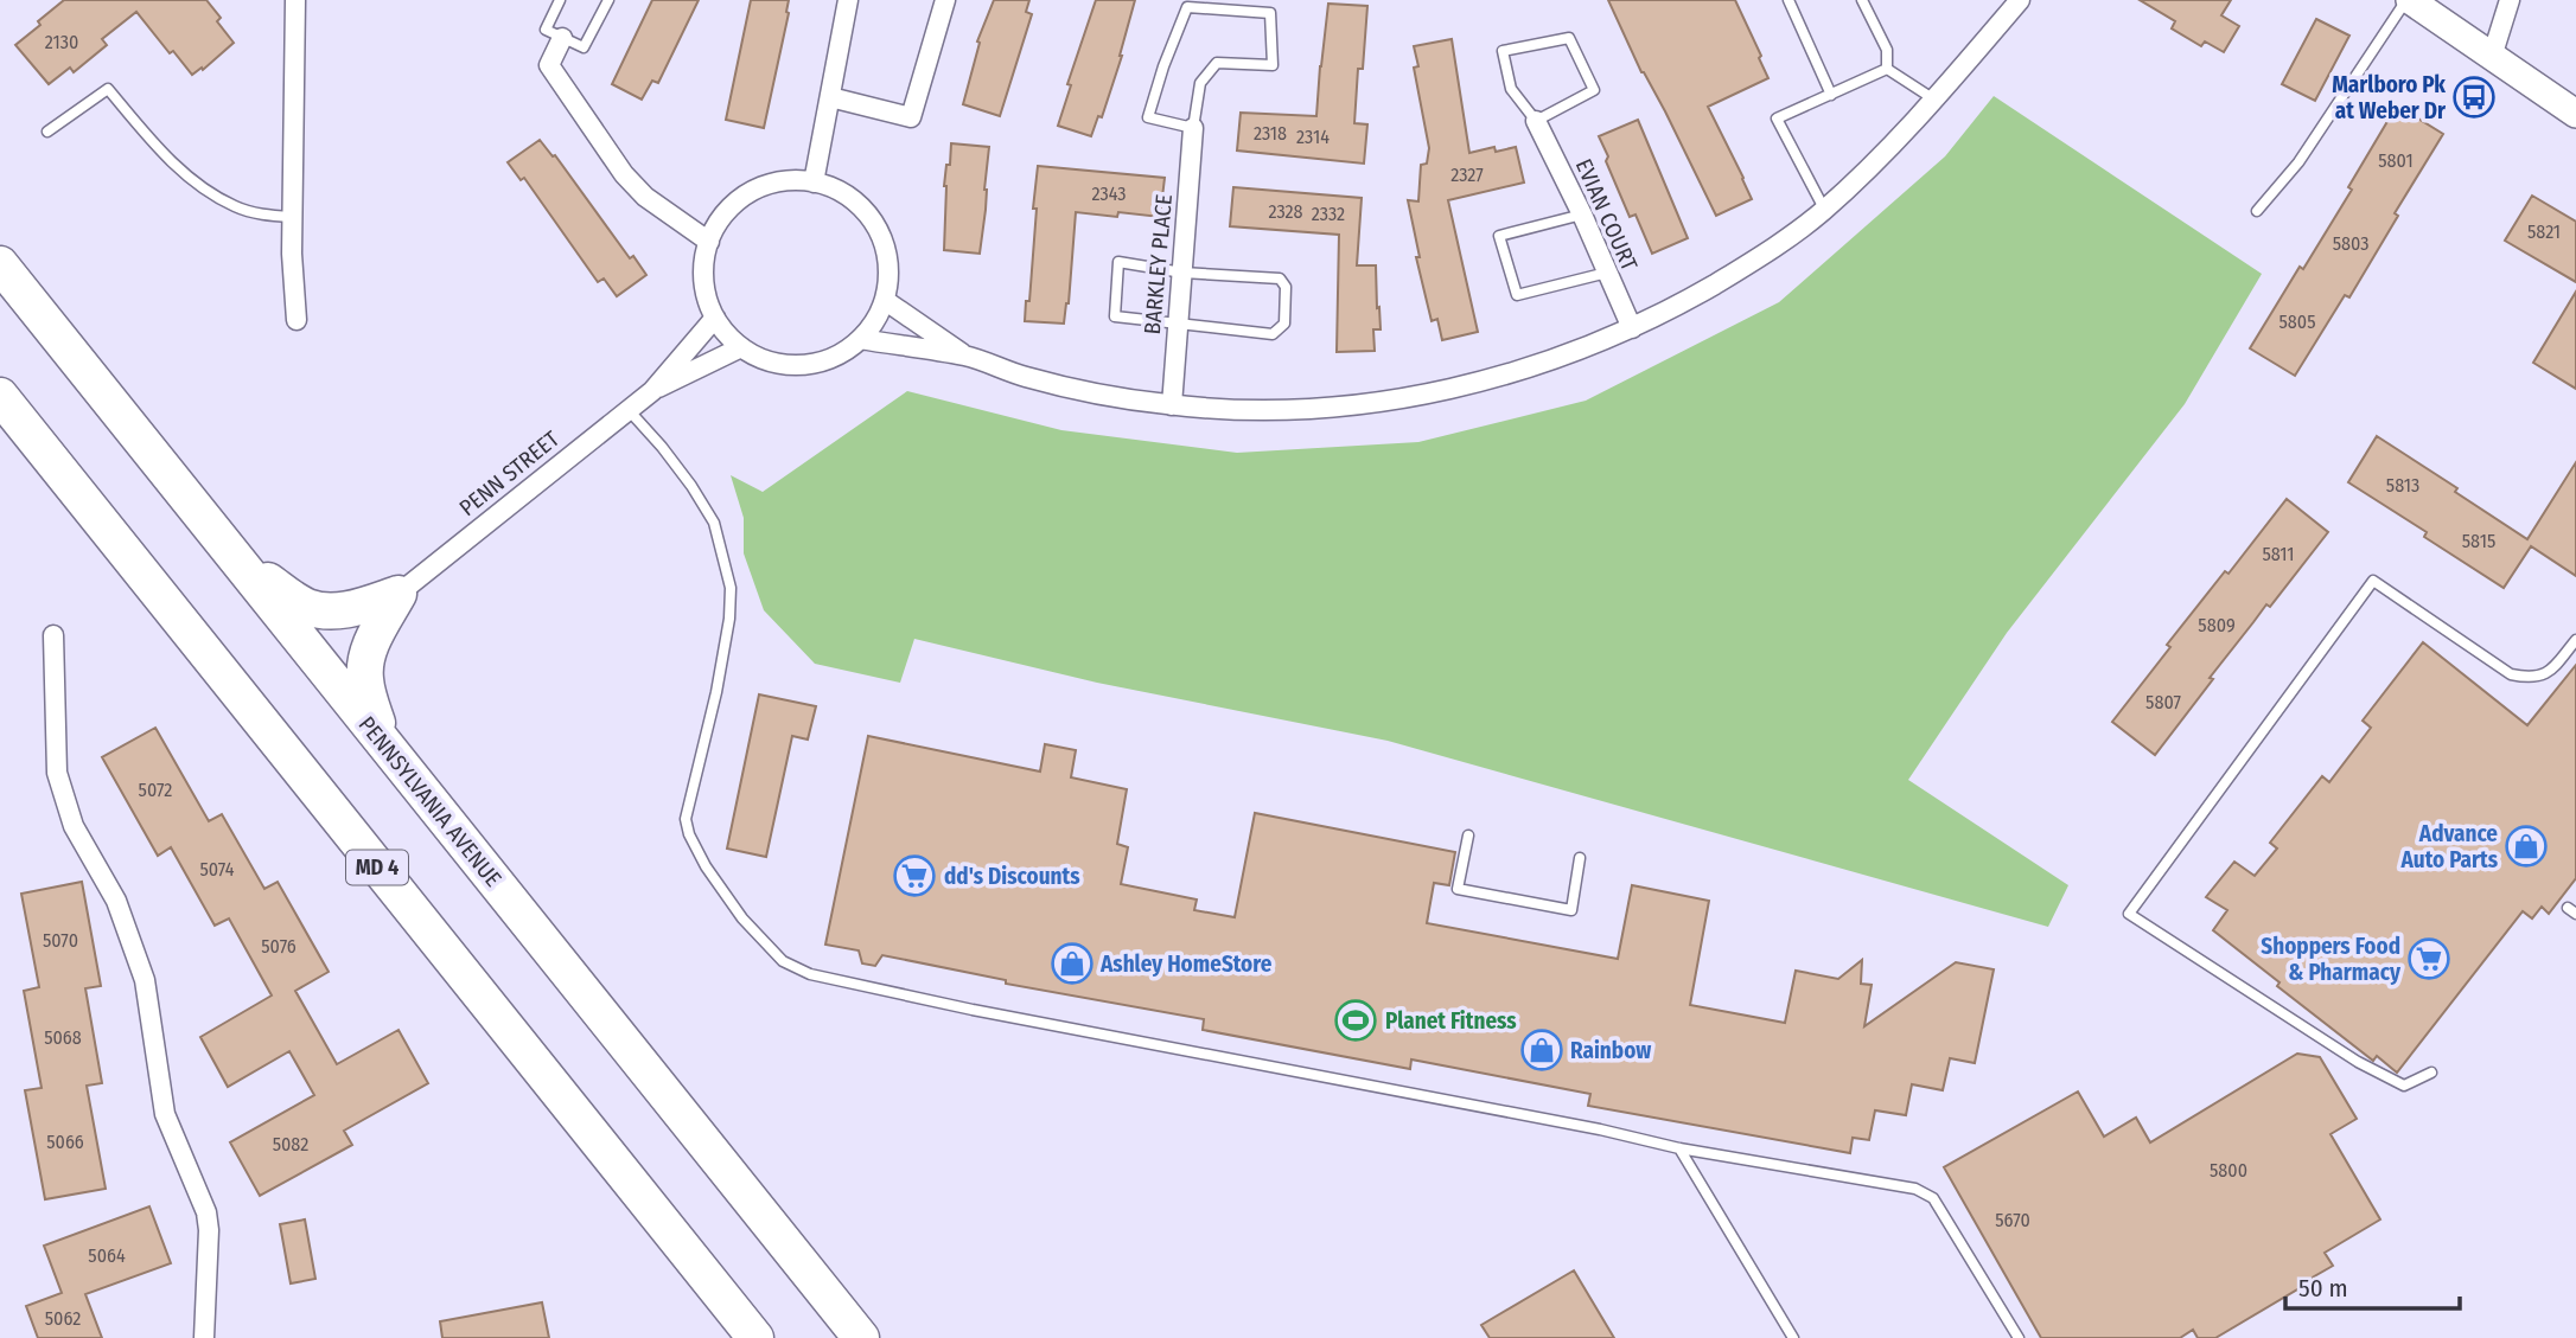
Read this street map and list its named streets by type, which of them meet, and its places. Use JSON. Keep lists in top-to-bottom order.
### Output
{
  "streets": {
    "highway": ["PENNSYLVANIA AVENUE", "MD 4"],
    "street": ["EVIAN COURT", "BARKLEY PLACE", "PENN STREET"]
  },
  "places": {
    "bus stop": ["Marlboro Pk at Weber Dr"],
    "shop": ["Advance Auto Parts", "Ashley HomeStore", "Rainbow"],
    "supermarket": ["dd's Discounts", "Shoppers Food & Pharmacy"],
    "sports": ["Planet Fitness"]
  },
  "house_numbers": [
    "2130",
    "2318",
    "2314",
    "5801",
    "2327",
    "2343",
    "2328",
    "2332",
    "5821",
    "5803",
    "5805",
    "5813",
    "5815",
    "5811",
    "5809",
    "5807",
    "5072",
    "5074",
    "5070",
    "5076",
    "5068",
    "5066",
    "5082",
    "5800",
    "5670",
    "5064",
    "5062"
  ],
  "scale_bar": "50 m"
}
